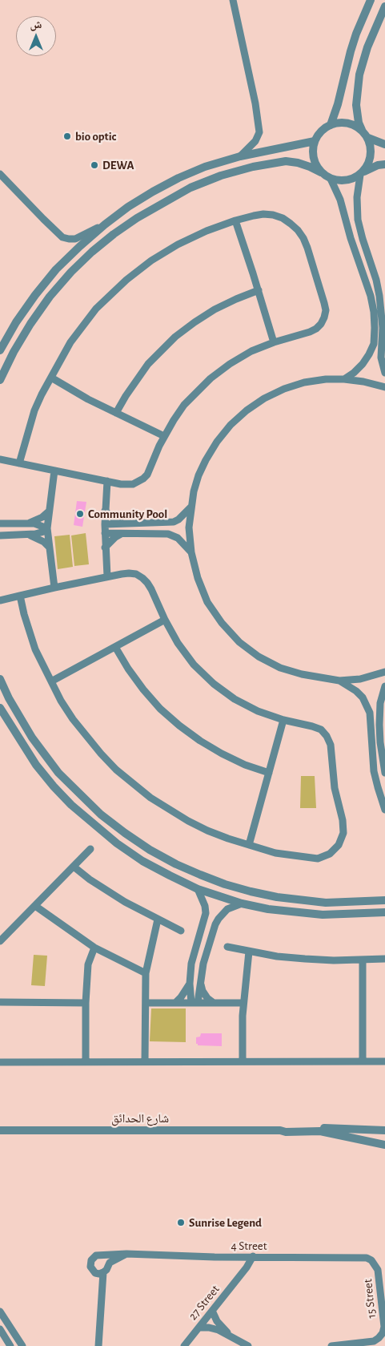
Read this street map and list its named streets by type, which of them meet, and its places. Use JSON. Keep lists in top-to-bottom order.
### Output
{
  "streets": {
    "street": [
      "شارع الحدائق",
      "4 Street",
      "15 Street",
      "27 Street"
    ]
  },
  "crossings": [
    ["4 Street", "15 Street"],
    ["4 Street", "27 Street"]
  ],
  "places": [
    "bio optic",
    "DEWA",
    "Community Pool",
    "Sunrise Legend"
  ],
  "north": "top"
}
